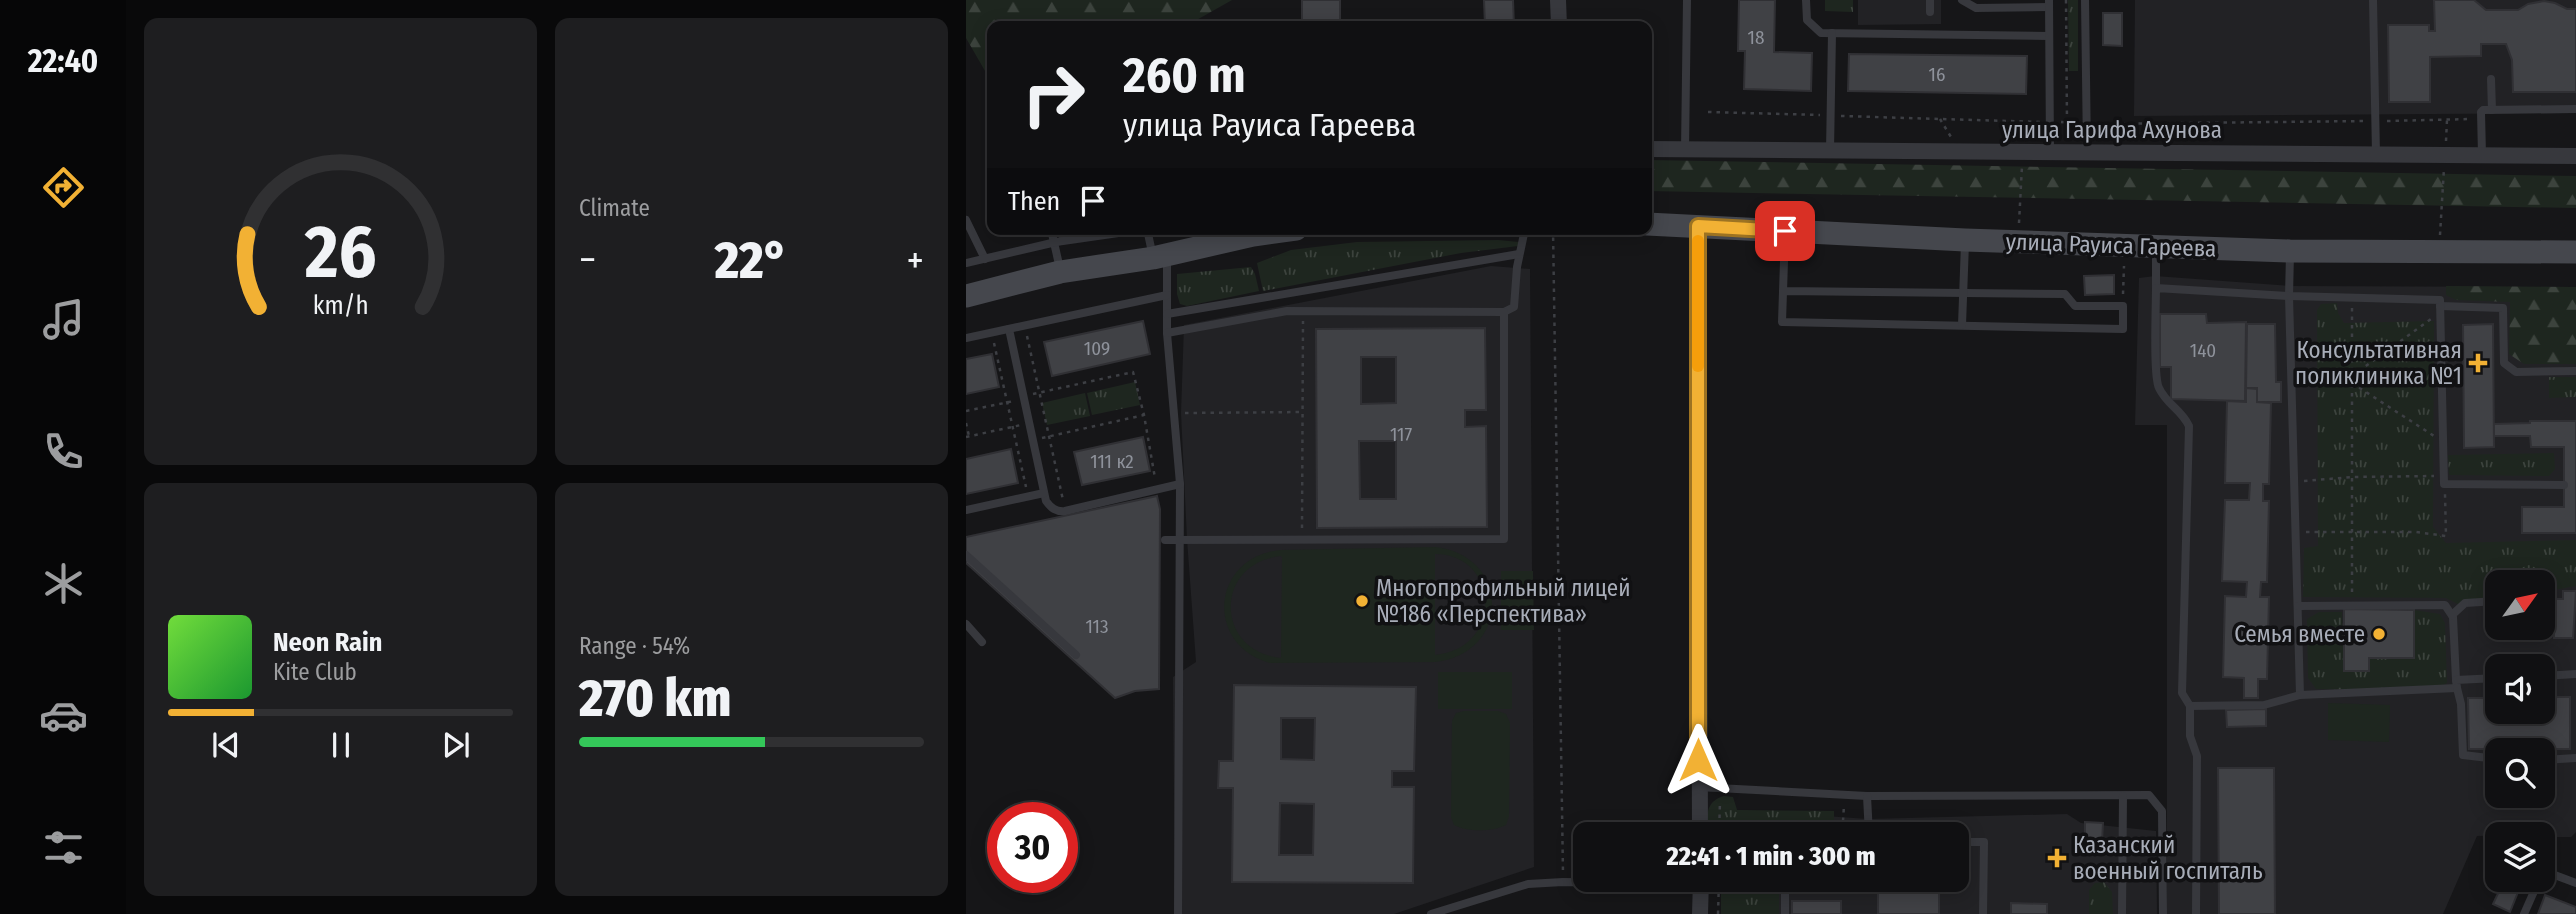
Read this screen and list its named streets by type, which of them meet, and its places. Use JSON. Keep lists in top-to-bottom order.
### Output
{
  "streets": {
    "street": ["улица Гарифа Ахунова", "улица Рауиса Гареева"]
  },
  "places": {
    "health": ["Консультативная поликлиника №1", "Казанский военный госпиталь"],
    "other": ["Многопрофильный лицей №186 «Перспектива»", "Семья вместе"]
  },
  "house_numbers": [
    "18",
    "16",
    "109",
    "140",
    "117",
    "111 к2",
    "113"
  ],
  "north": "top right",
  "page": {
    "tabs": "22:40",
    "tile": [
      "Climate",
      ["Range · 54%", "270 km"]
    ],
    "turn": ["260 m", "улица Рауиса Гареева"],
    "then": "Then",
    "heat": ["−", "22°", "+"],
    "song": ["Neon Rain", "Kite Club"],
    "limit": "30",
    "trip": "22:41 · 1 min · 300 m",
    "gauge": ["26", "km/h"]
  }
}
